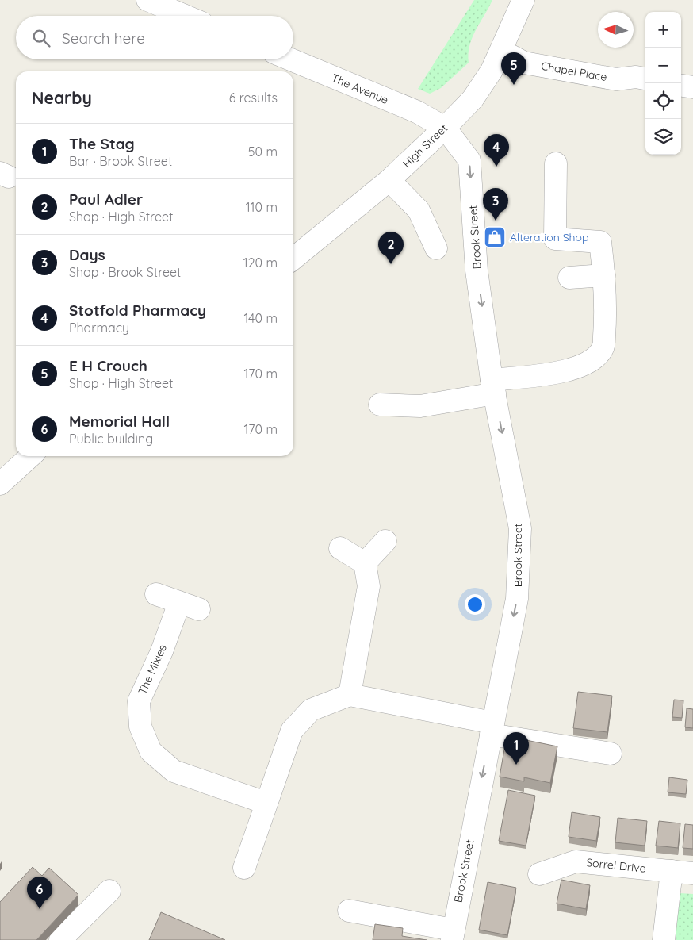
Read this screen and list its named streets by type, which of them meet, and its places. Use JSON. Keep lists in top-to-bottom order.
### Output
{
  "streets": {
    "street": [
      "Chapel Place",
      "The Avenue",
      "High Street",
      "Brook Street",
      "The Mixies",
      "Sorrel Drive"
    ]
  },
  "crossings": [
    ["Chapel Place", "High Street"],
    ["The Avenue", "High Street"],
    ["The Avenue", "Brook Street"],
    ["High Street", "Brook Street"]
  ],
  "one_way": ["Brook Street"],
  "places": {
    "shop": ["Alteration Shop"]
  },
  "north": "left",
  "page": {
    "map_buttons": ["+", "−"],
    "search": "Search here",
    "pins": [
      "5",
      "4",
      "3",
      "2",
      "1",
      "6"
    ],
    "heading": ["Nearby", "6 results"],
    "list": [
      {
        "mark": "1",
        "name": "The Stag",
        "note": "Bar · Brook Street",
        "value": "50 m"
      },
      {
        "mark": "2",
        "name": "Paul Adler",
        "note": "Shop · High Street",
        "value": "110 m"
      },
      {
        "mark": "3",
        "name": "Days",
        "note": "Shop · Brook Street",
        "value": "120 m"
      },
      {
        "mark": "4",
        "name": "Stotfold Pharmacy",
        "note": "Pharmacy",
        "value": "140 m"
      },
      {
        "mark": "5",
        "name": "E H Crouch",
        "note": "Shop · High Street",
        "value": "170 m"
      },
      {
        "mark": "6",
        "name": "Memorial Hall",
        "note": "Public building",
        "value": "170 m"
      }
    ]
  }
}
